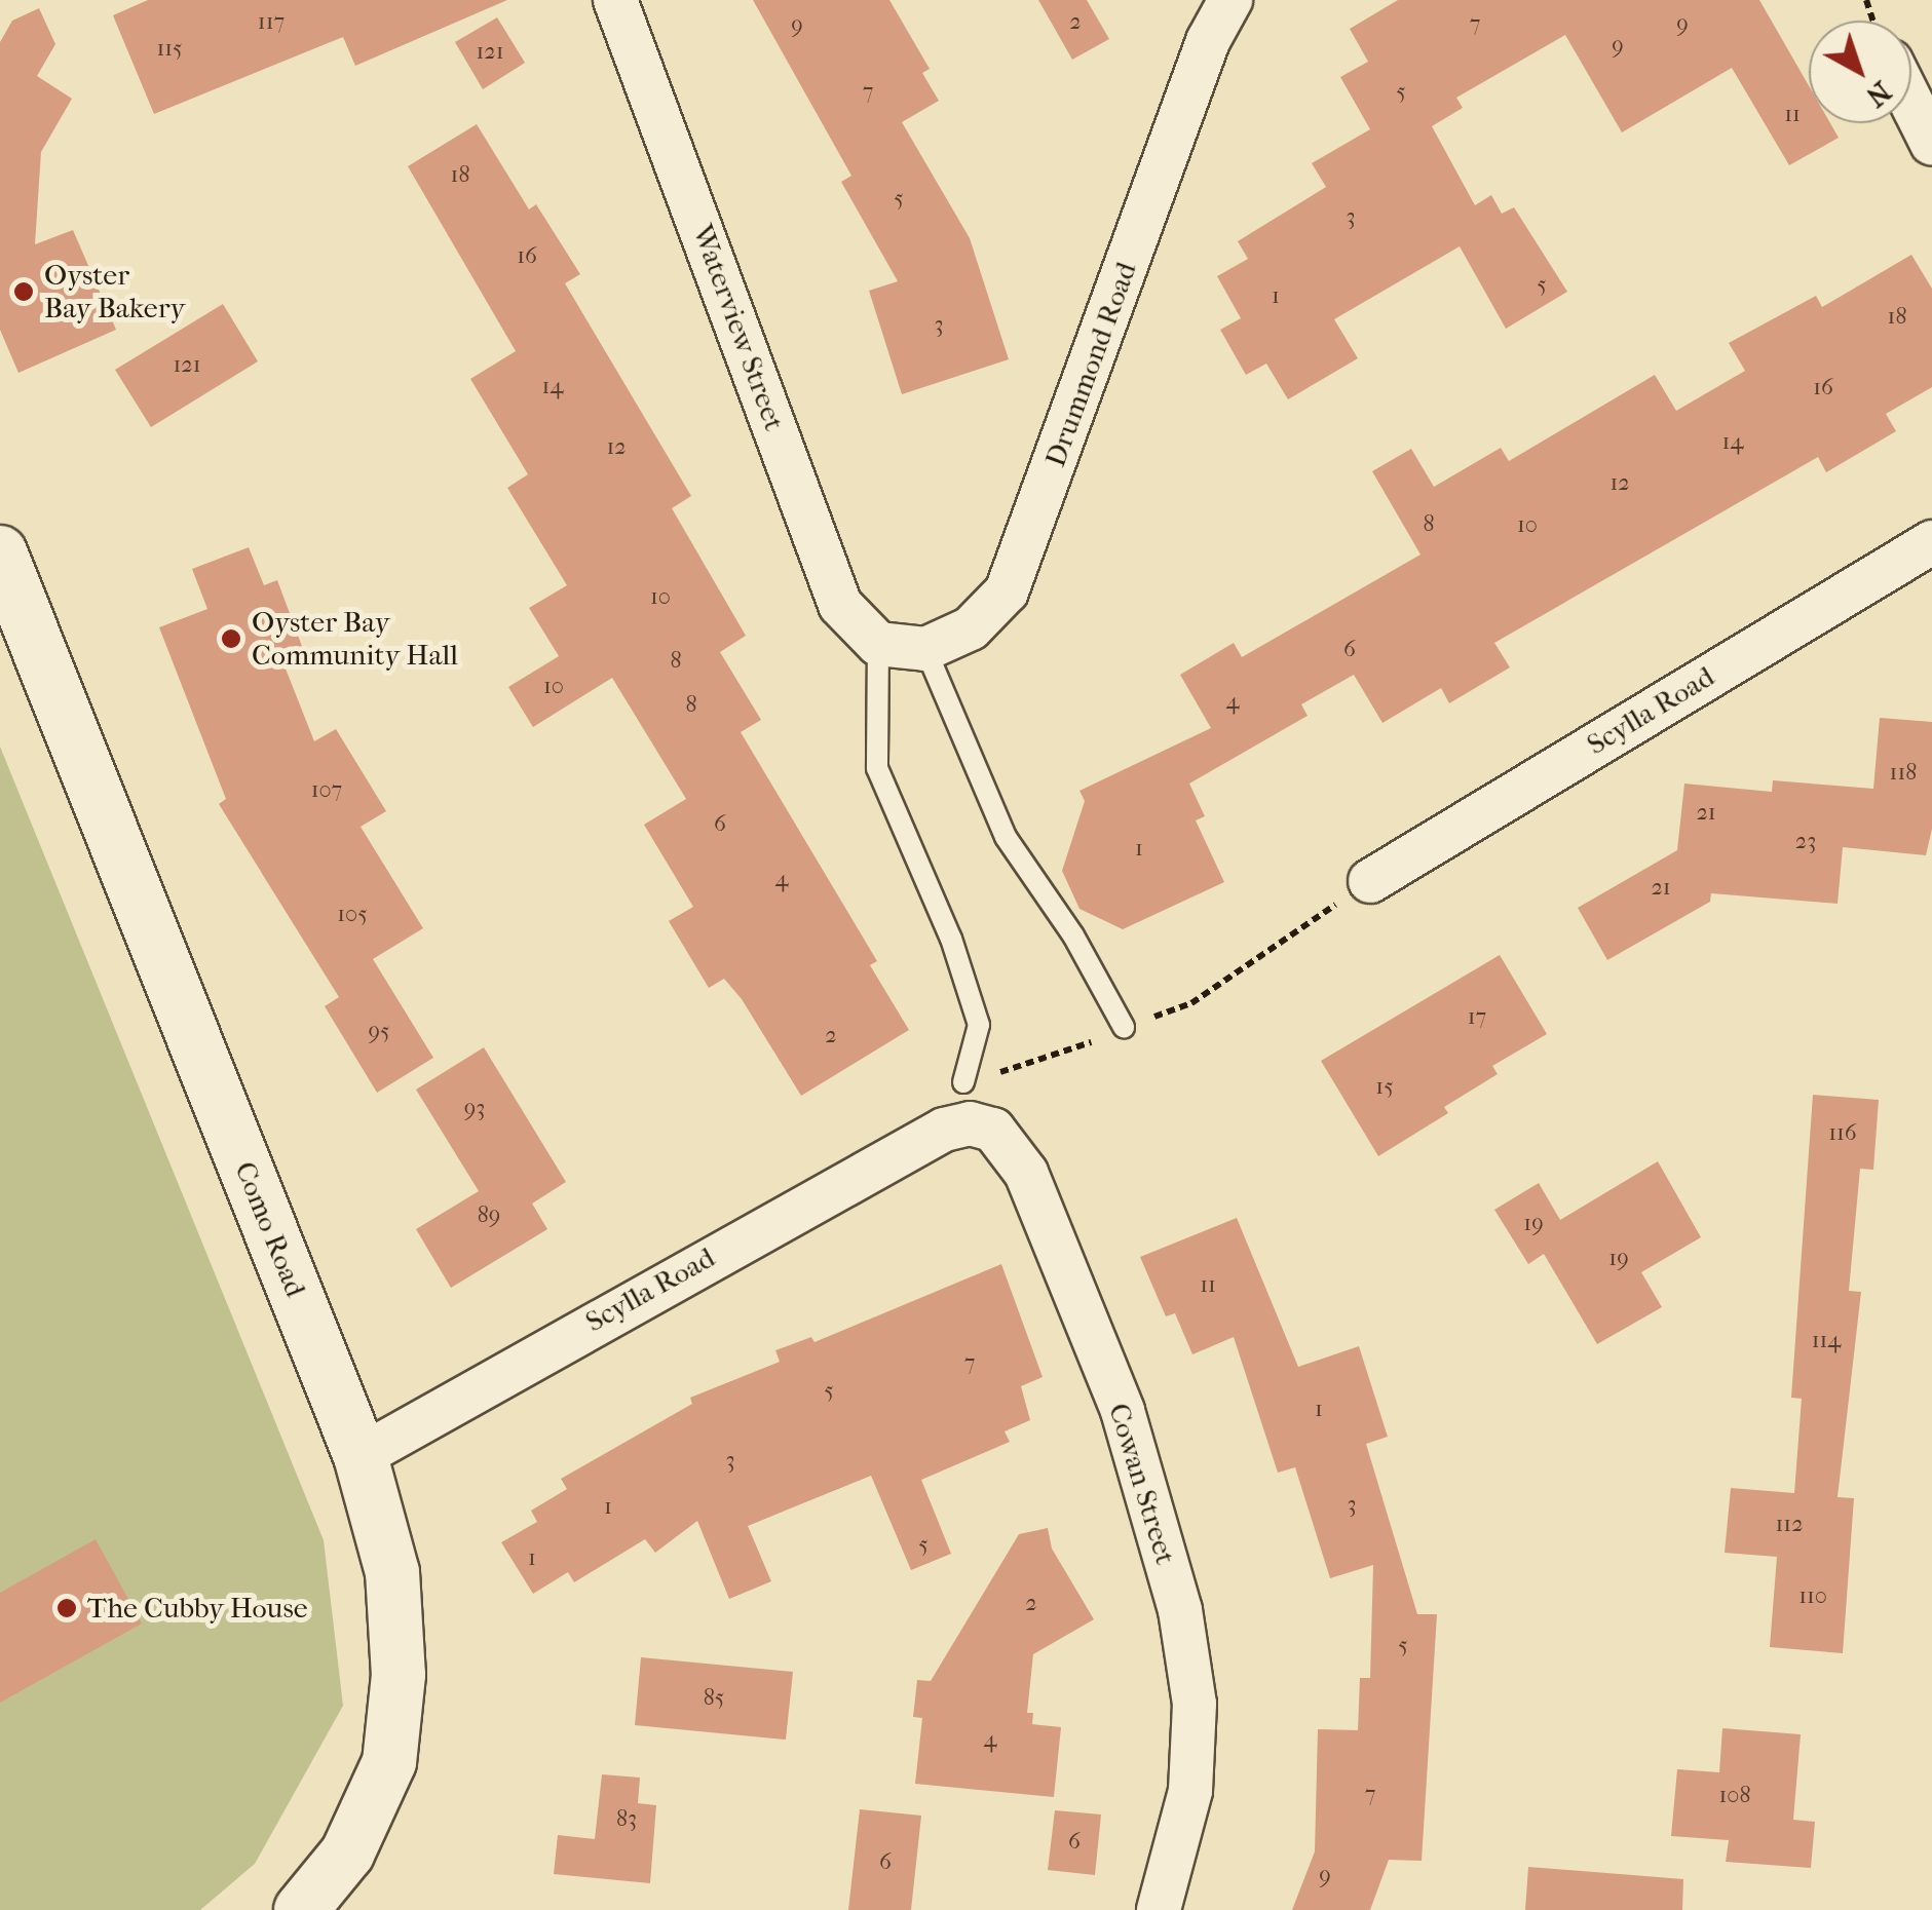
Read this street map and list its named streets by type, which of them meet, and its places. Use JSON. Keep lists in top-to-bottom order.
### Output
{
  "streets": {
    "street": [
      "Waterview Street",
      "Drummond Road",
      "Scylla Road",
      "Como Road",
      "Cowan Street"
    ]
  },
  "crossings": [
    ["Scylla Road", "Como Road"],
    ["Scylla Road", "Cowan Street"]
  ],
  "places": ["Oyster Bay Bakery", "Oyster Bay Community Hall", "The Cubby House"],
  "house_numbers": [
    "117",
    "2",
    "7",
    "9",
    "9",
    "9",
    "115",
    "121",
    "7",
    "5",
    "11",
    "18",
    "5",
    "3",
    "16",
    "5",
    "1",
    "18",
    "3",
    "121",
    "14",
    "16",
    "14",
    "12",
    "12",
    "8",
    "10",
    "10",
    "6",
    "8",
    "10",
    "4",
    "8",
    "118",
    "107",
    "21",
    "6",
    "23",
    "1",
    "4",
    "21",
    "105",
    "17",
    "95",
    "2",
    "15",
    "93",
    "116",
    "89",
    "19",
    "19",
    "11",
    "114",
    "7",
    "5",
    "1",
    "3",
    "3",
    "1",
    "112",
    "5",
    "1",
    "110",
    "2",
    "5",
    "85",
    "4",
    "7",
    "108",
    "83",
    "6",
    "6",
    "9"
  ],
  "north": "bottom right"
}
